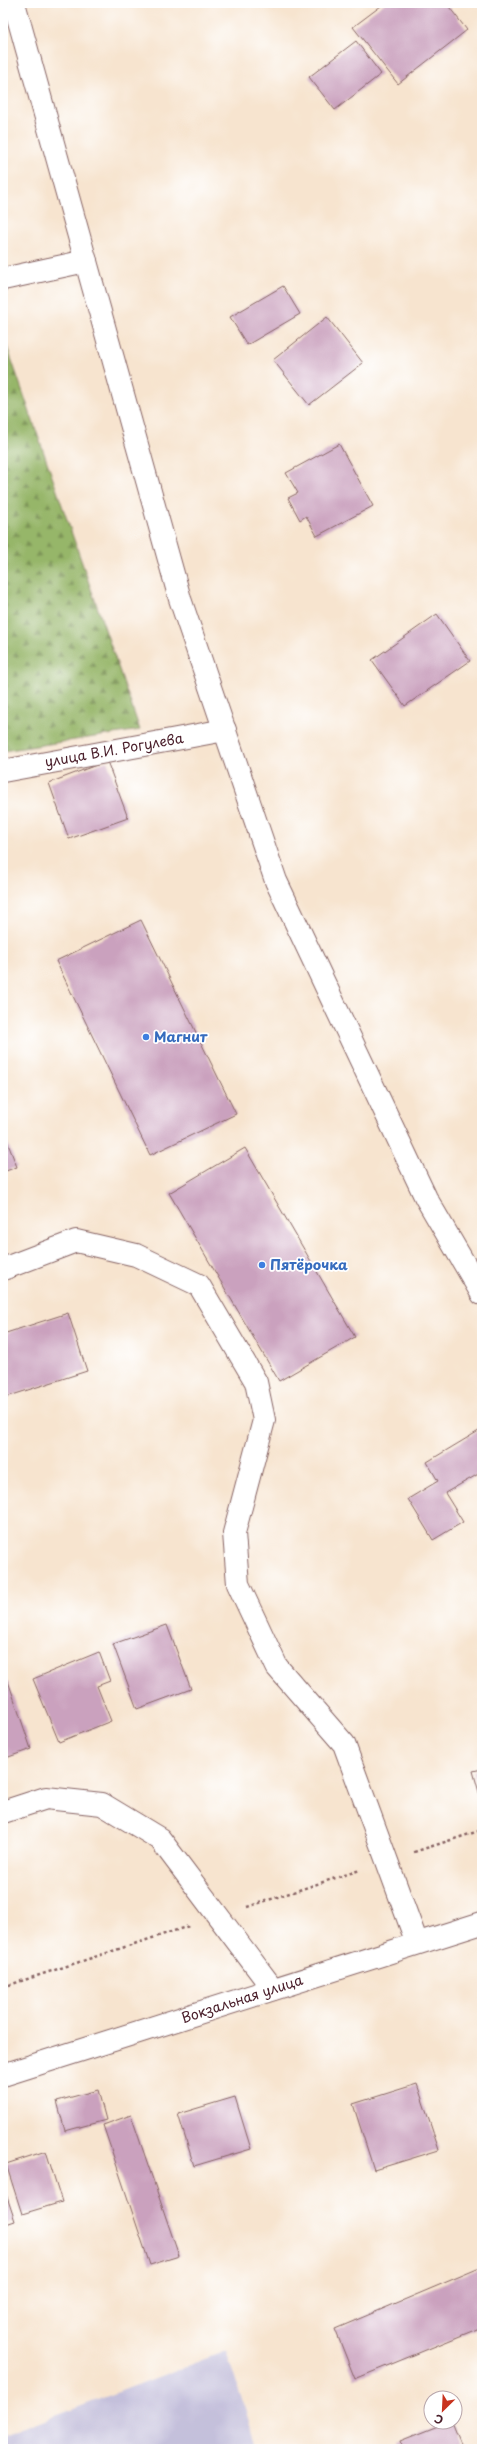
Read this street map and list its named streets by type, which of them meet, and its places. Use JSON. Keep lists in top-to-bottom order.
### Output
{
  "streets": {
    "street": ["улица В.И. Рогулева", "Вокзальная улица"]
  },
  "places": ["Магнит", "Пятёрочка"],
  "north": "bottom left"
}
